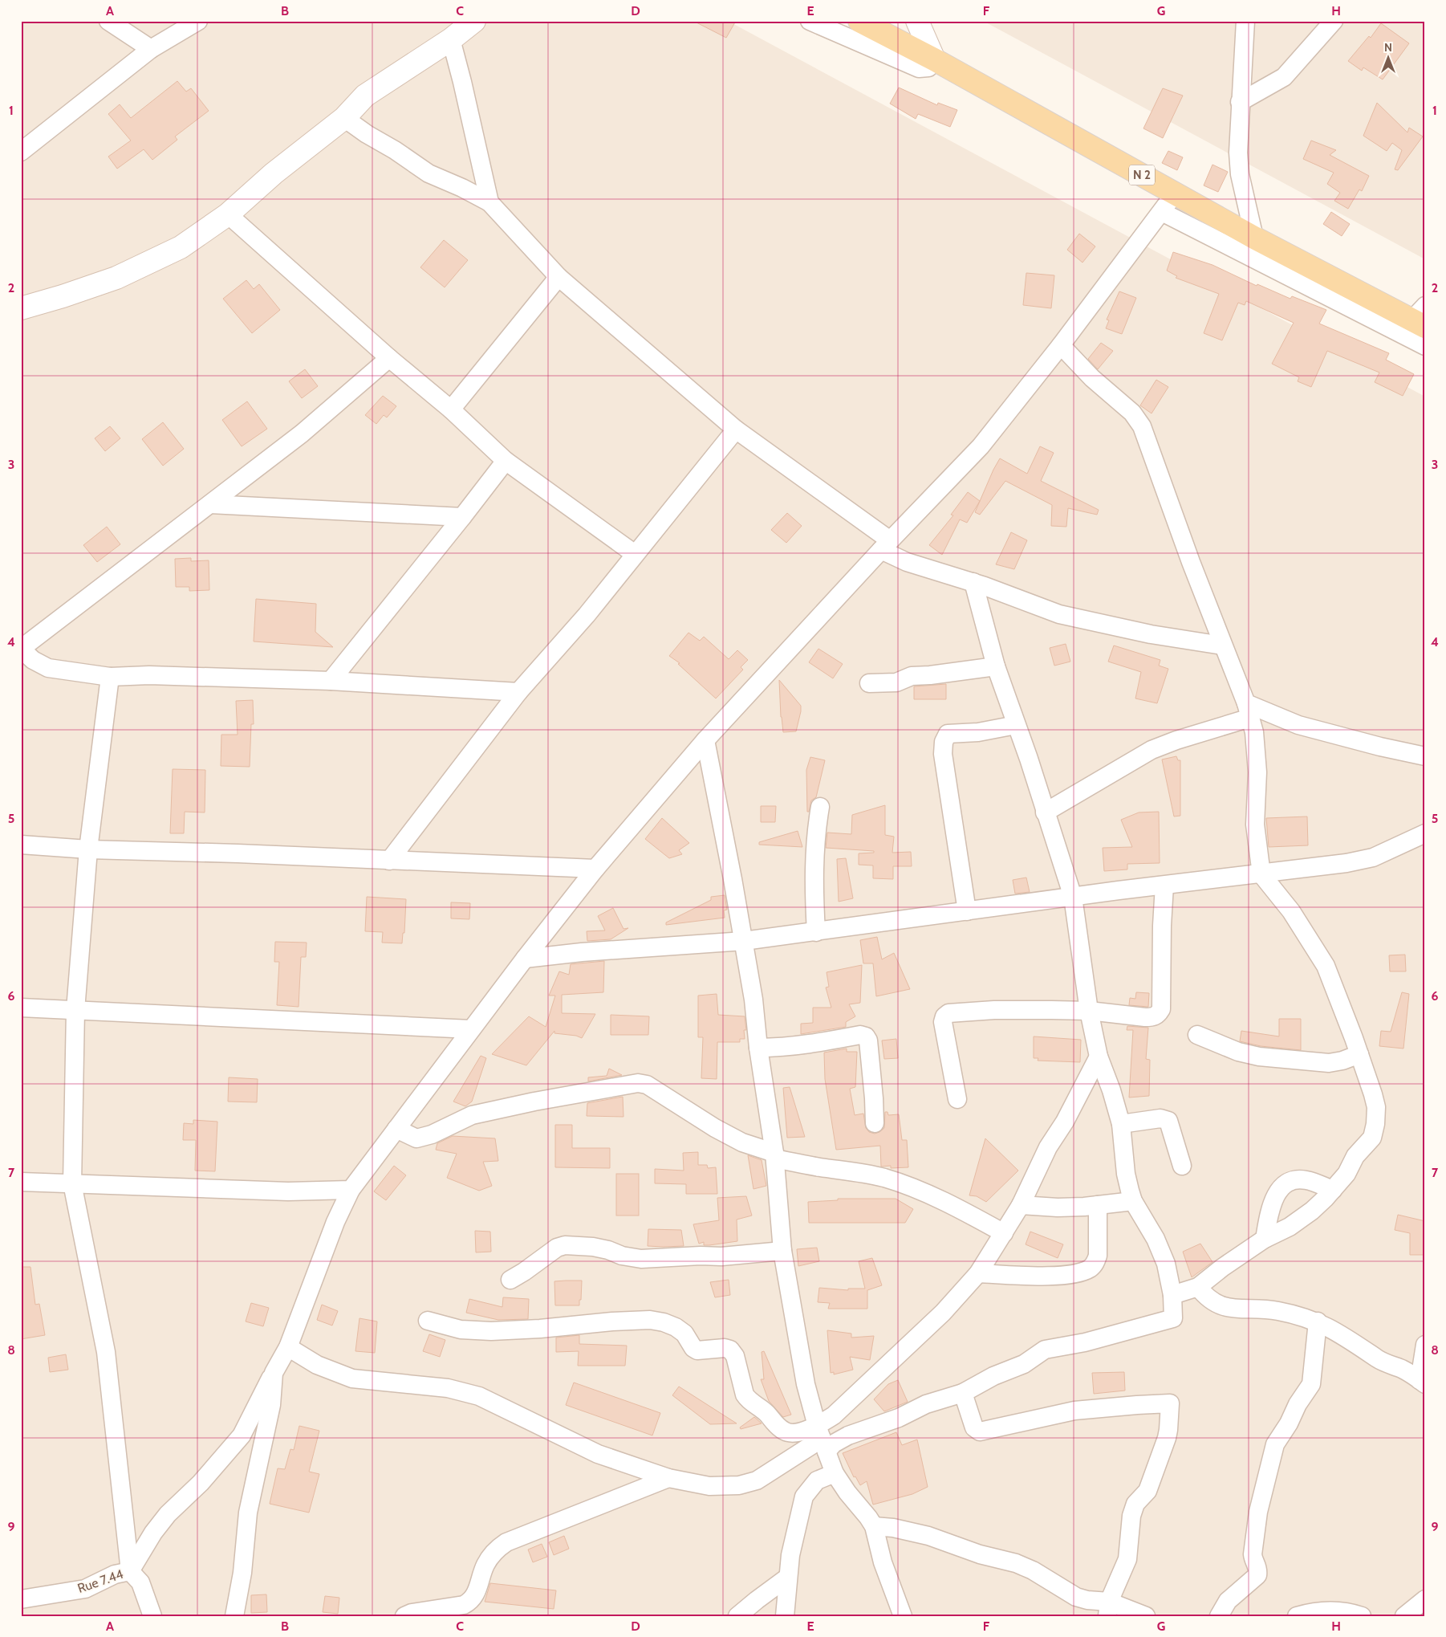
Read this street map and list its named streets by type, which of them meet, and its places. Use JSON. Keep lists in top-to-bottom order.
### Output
{
  "streets": {
    "main road": ["N 2"],
    "street": ["Rue 7.44"]
  },
  "north": "top",
  "grid": {
    "columns": [
      "A",
      "B",
      "C",
      "D",
      "E",
      "F",
      "G",
      "H"
    ],
    "rows": [
      "1",
      "2",
      "3",
      "4",
      "5",
      "6",
      "7",
      "8",
      "9"
    ]
  }
}
